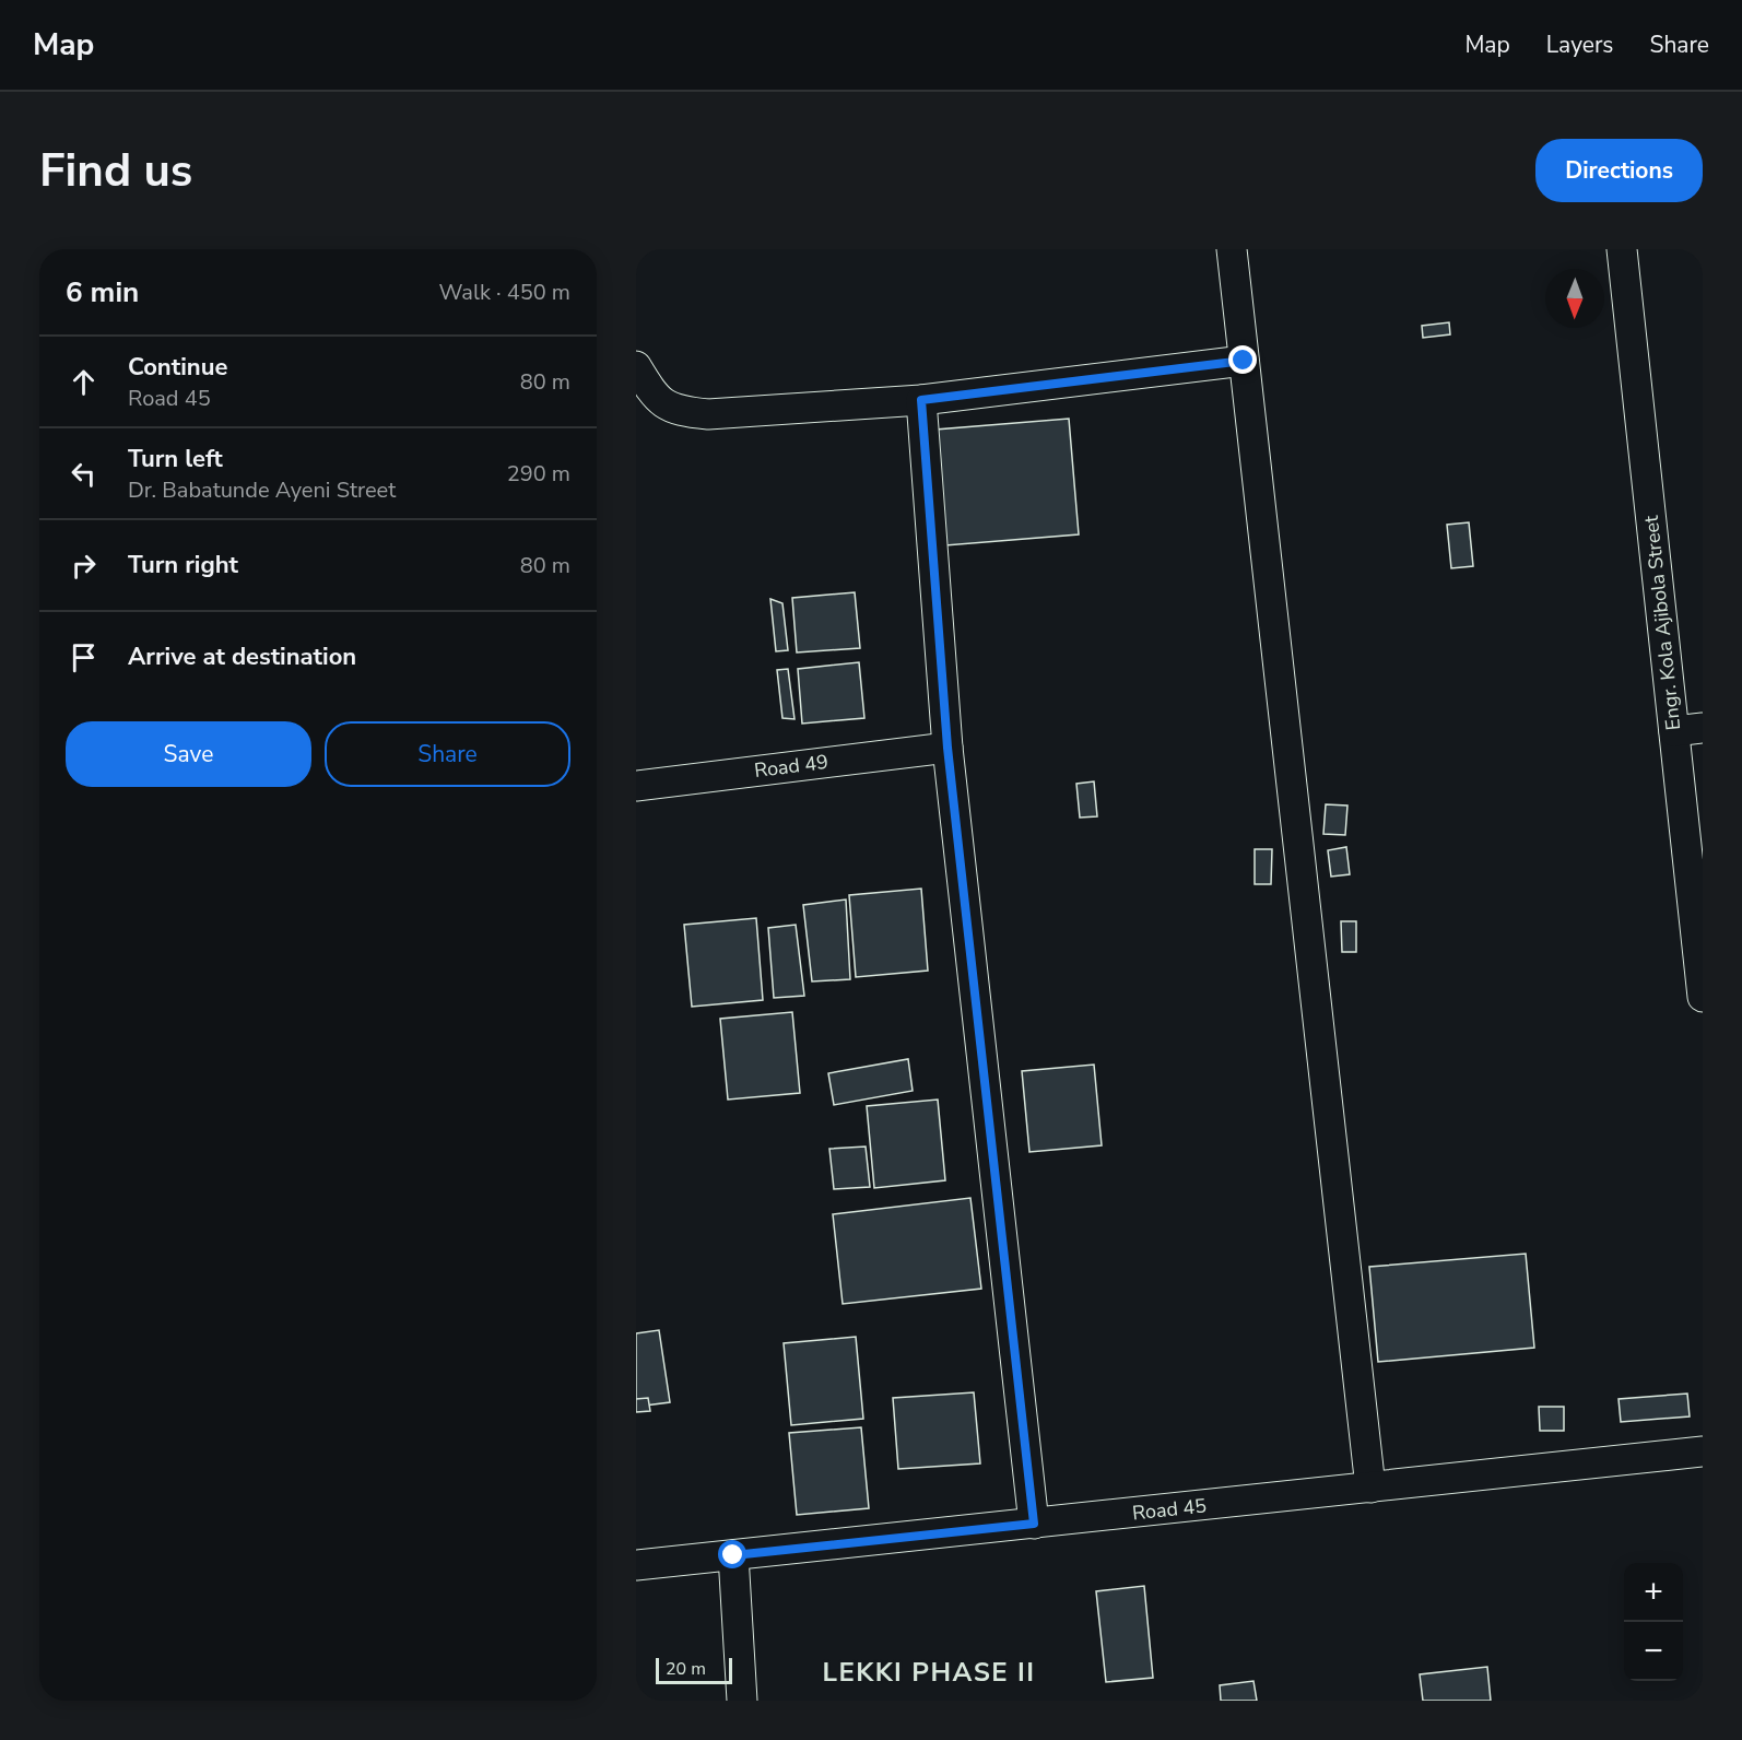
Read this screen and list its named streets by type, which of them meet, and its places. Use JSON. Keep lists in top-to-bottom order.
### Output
{
  "streets": {
    "street": ["Engr. Kola Ajibola Street", "Road 49", "Road 45"]
  },
  "districts": ["LEKKI PHASE II"],
  "scale_bar": "20 m",
  "north": "bottom",
  "page": {
    "header": "Map",
    "nav": ["Map", "Layers", "Share"],
    "buttons": [
      "Directions",
      ["Save", "Share"]
    ],
    "title": "Find us",
    "heading": ["6 min", "Walk · 450 m"],
    "list": [
      ["Continue", "Road 45", "80 m"],
      ["Turn left", "Dr. Babatunde Ayeni Street", "290 m"],
      ["Turn right", "80 m"],
      "Arrive at destination"
    ],
    "map_buttons": ["+", "−"],
    "scale": "20 m"
  }
}
